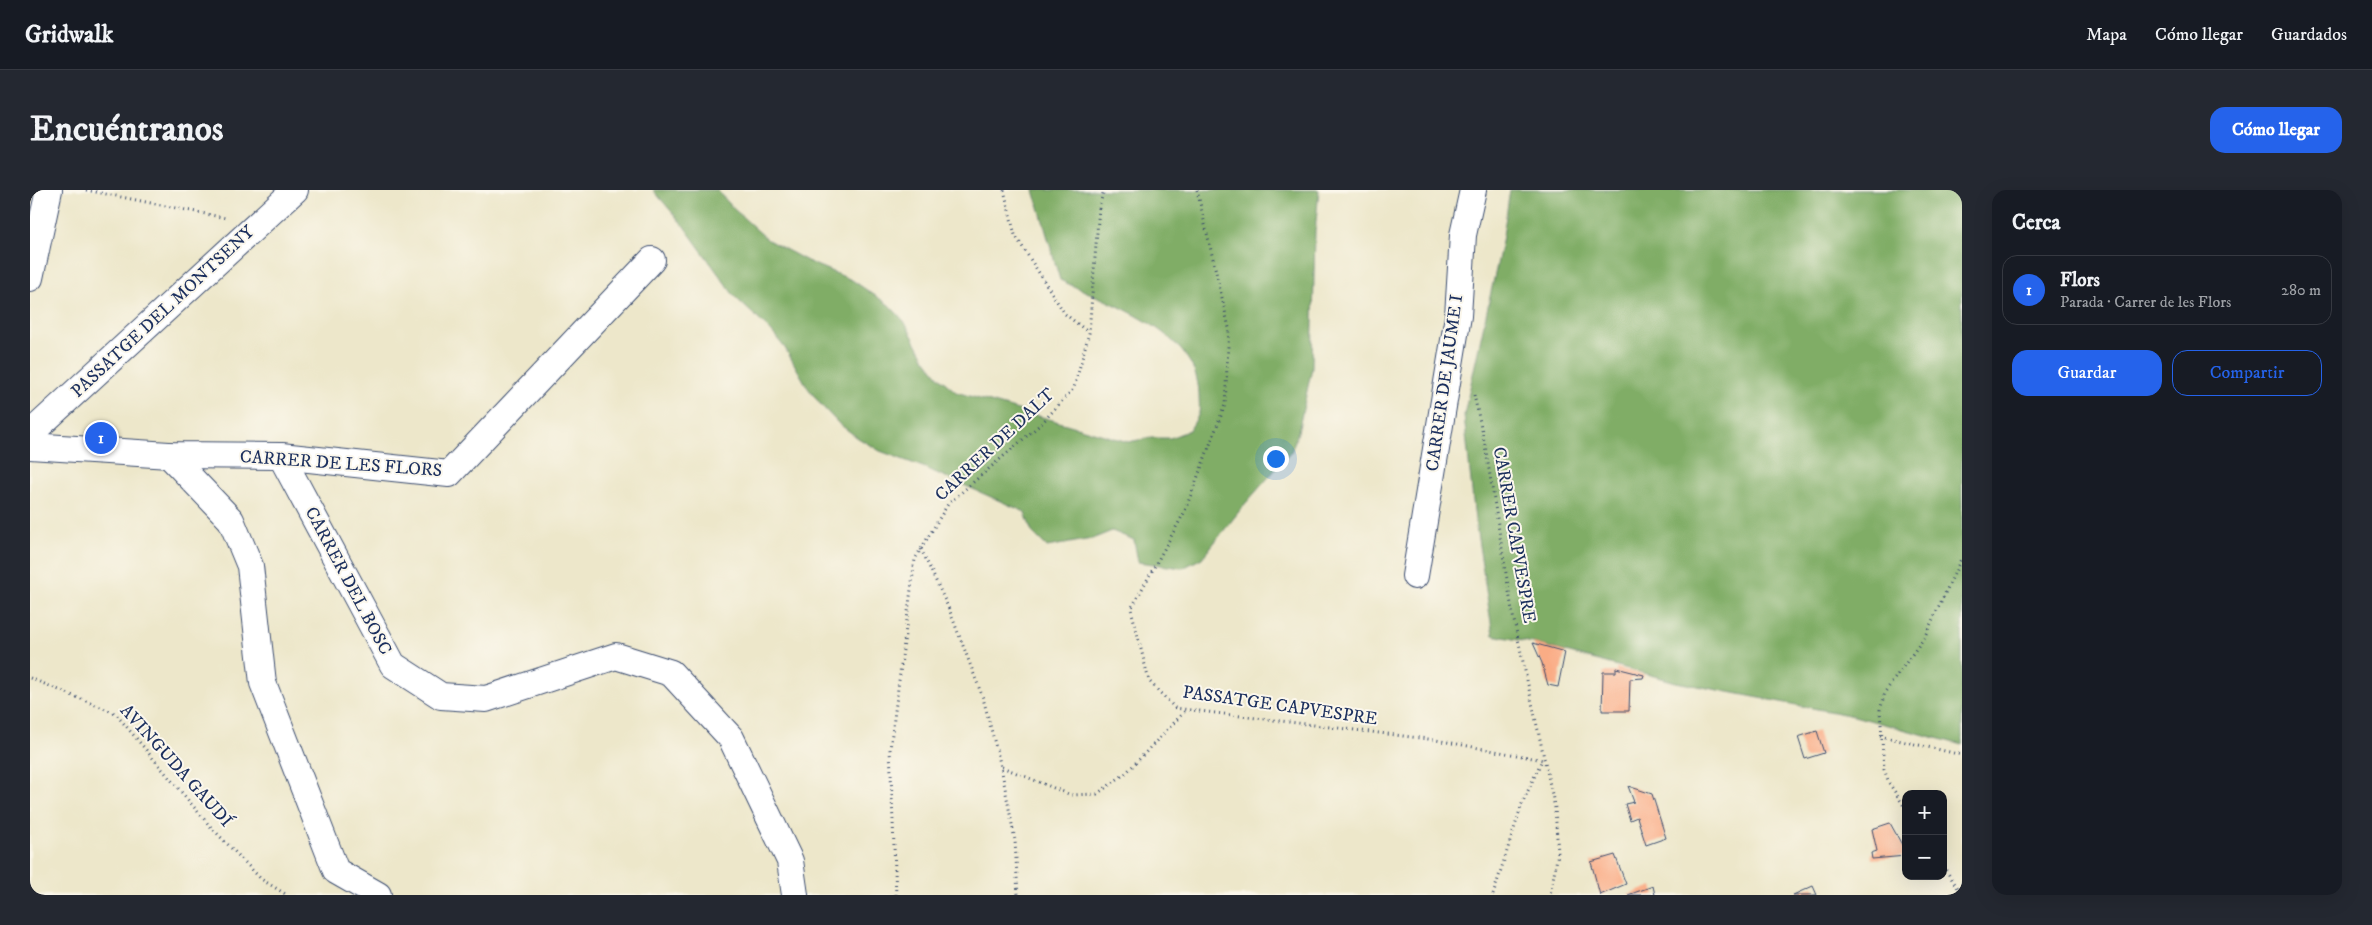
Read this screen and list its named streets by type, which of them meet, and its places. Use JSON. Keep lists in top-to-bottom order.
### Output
{
  "streets": {
    "street": [
      "PASSATGE DEL MONTSENY",
      "CARRER DE JAUME I",
      "CARRER DE LES FLORS",
      "CARRER DEL BOSC"
    ],
    "path": [
      "CARRER DE DALT",
      "CARRER CAPVESPRE",
      "PASSATGE CAPVESPRE",
      "AVINGUDA GAUDÍ"
    ]
  },
  "crossings": [
    ["CARRER DE LES FLORS", "CARRER DEL BOSC"],
    ["CARRER CAPVESPRE", "PASSATGE CAPVESPRE"]
  ],
  "page": {
    "header": "Gridwalk",
    "nav": ["Mapa", "Cómo llegar", "Guardados"],
    "buttons": [
      "Cómo llegar",
      ["Guardar", "Compartir"]
    ],
    "title": "Encuéntranos",
    "heading": "Cerca",
    "list": [
      {
        "mark": "1",
        "name": "Flors",
        "note": "Parada · Carrer de les Flors",
        "value": "280 m"
      }
    ],
    "pins": "1",
    "map_buttons": ["+", "−"]
  }
}
